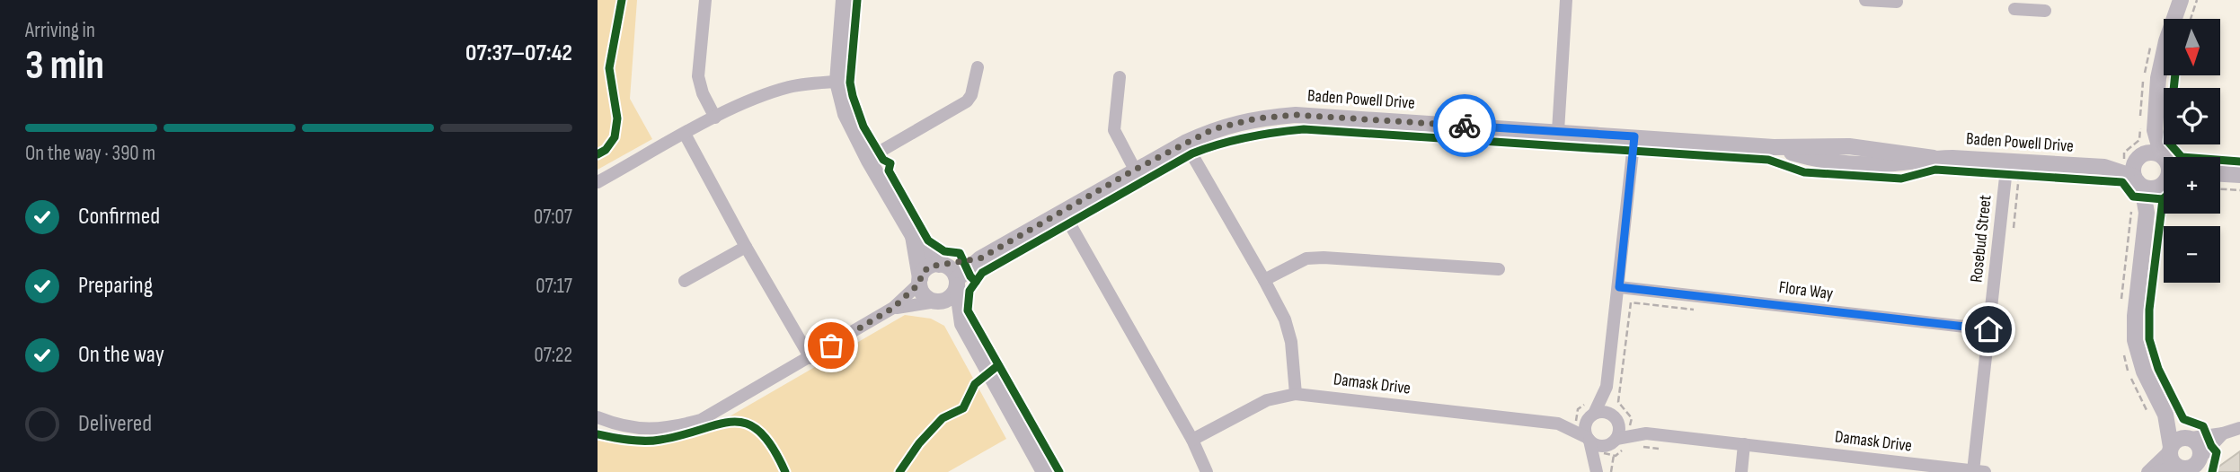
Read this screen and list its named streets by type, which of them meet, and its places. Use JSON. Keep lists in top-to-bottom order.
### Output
{
  "streets": {
    "street": [
      "Baden Powell Drive",
      "Rosebud Street",
      "Flora Way",
      "Damask Drive"
    ]
  },
  "crossings": [
    ["Baden Powell Drive", "Rosebud Street"],
    ["Rosebud Street", "Flora Way"],
    ["Rosebud Street", "Damask Drive"]
  ],
  "north": "bottom",
  "page": {
    "heading": ["3 min", "Arriving in", "07:37–07:42"],
    "map_buttons": ["+", "−"],
    "bar": "On the way · 390 m",
    "list": [
      ["Confirmed", "07:07"],
      ["Preparing", "07:17"],
      ["On the way", "07:22"],
      "Delivered"
    ]
  }
}
